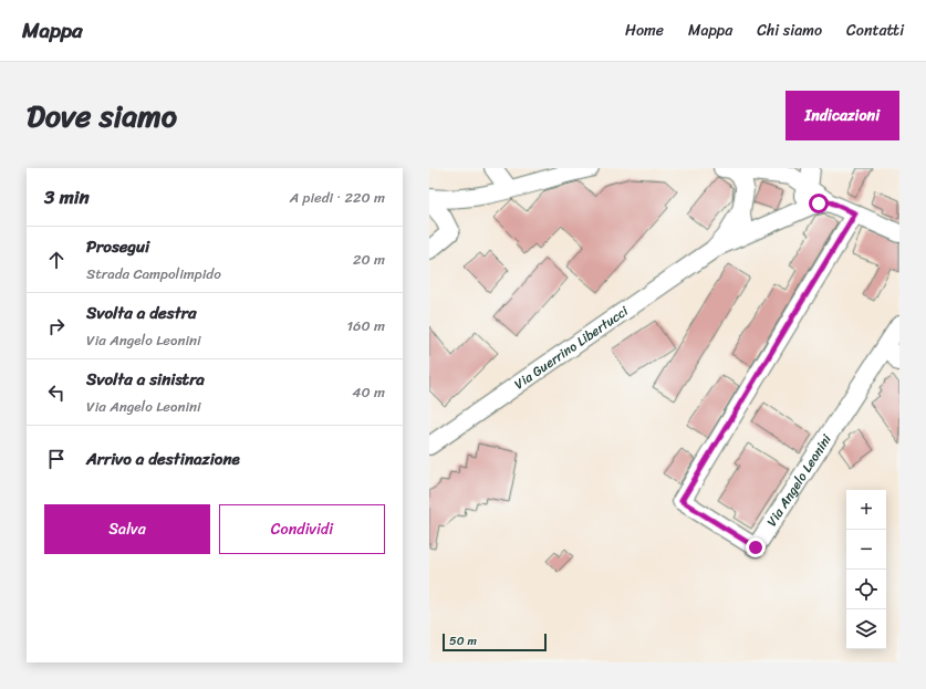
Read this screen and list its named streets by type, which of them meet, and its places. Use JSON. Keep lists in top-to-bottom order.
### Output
{
  "streets": {
    "street": ["Via Guerrino Libertucci", "Via Angelo Leonini"]
  },
  "crossings": [
    ["Via Guerrino Libertucci", "Via Angelo Leonini"]
  ],
  "scale_bar": "50 m",
  "page": {
    "header": "Mappa",
    "nav": [
      "Home",
      "Mappa",
      "Chi siamo",
      "Contatti"
    ],
    "title": "Dove siamo",
    "buttons": [
      "Indicazioni",
      ["Salva", "Condividi"]
    ],
    "heading": ["3 min", "A piedi · 220 m"],
    "list": [
      ["Prosegui", "Strada Campolimpido", "20 m"],
      ["Svolta a destra", "Via Angelo Leonini", "160 m"],
      ["Svolta a sinistra", "Via Angelo Leonini", "40 m"],
      "Arrivo a destinazione"
    ],
    "map_buttons": ["+", "−"],
    "scale": "50 m"
  }
}
